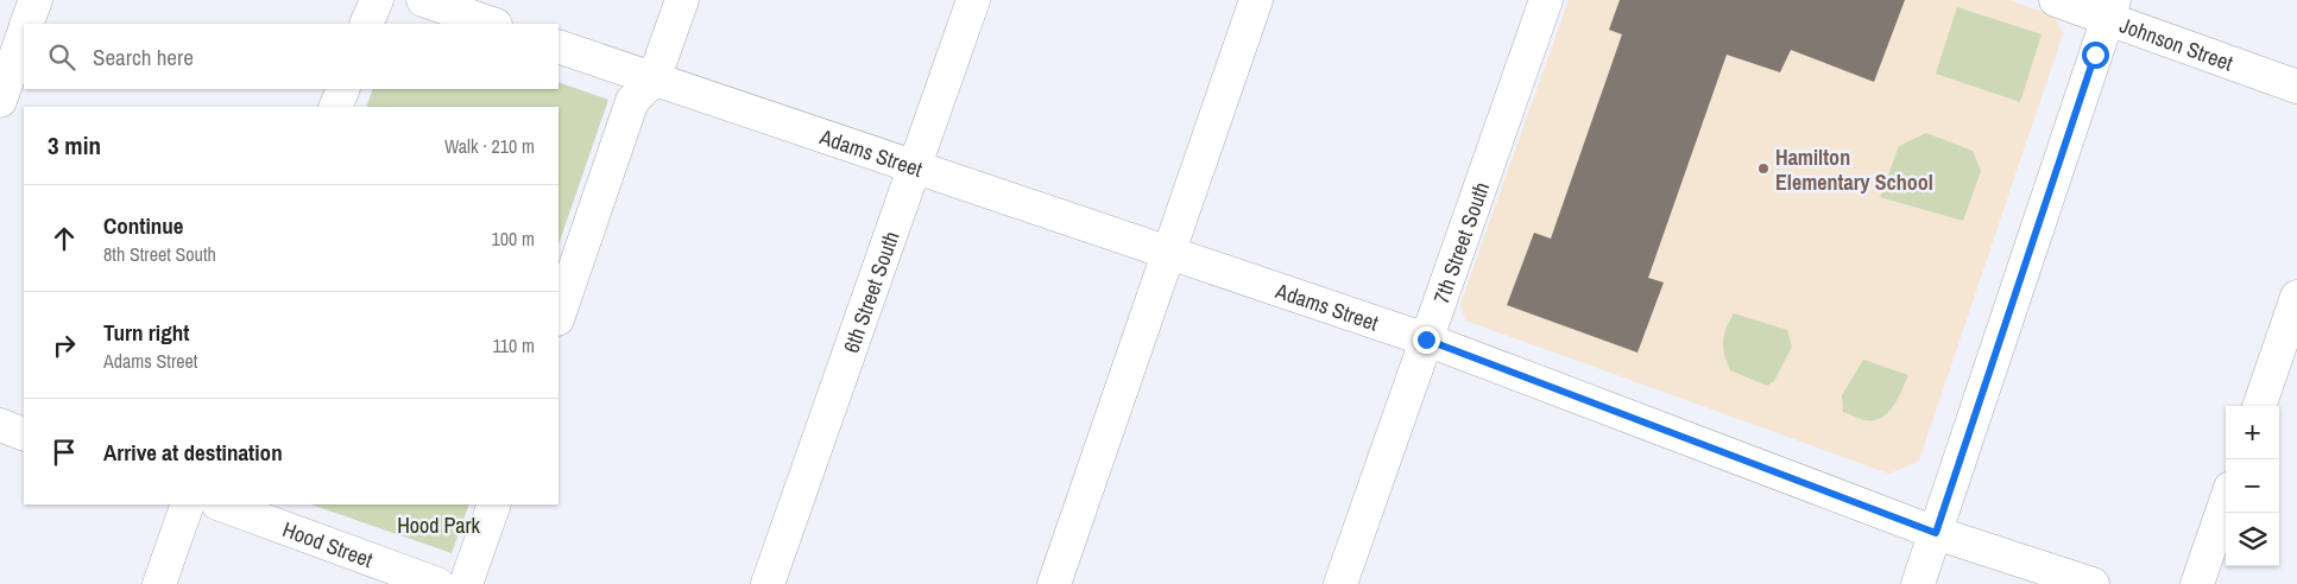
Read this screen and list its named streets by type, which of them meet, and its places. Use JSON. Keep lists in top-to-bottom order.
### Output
{
  "streets": {
    "street": [
      "Johnson Street",
      "Adams Street",
      "7th Street South",
      "6th Street South",
      "Hood Street"
    ]
  },
  "crossings": [
    ["Adams Street", "7th Street South"],
    ["Adams Street", "6th Street South"]
  ],
  "parks": ["Hood Park"],
  "places": ["Hamilton Elementary School"],
  "page": {
    "search": "Search here",
    "heading": ["3 min", "Walk · 210 m"],
    "list": [
      ["Continue", "8th Street South", "100 m"],
      ["Turn right", "Adams Street", "110 m"],
      "Arrive at destination"
    ],
    "map_buttons": ["+", "−"]
  }
}
